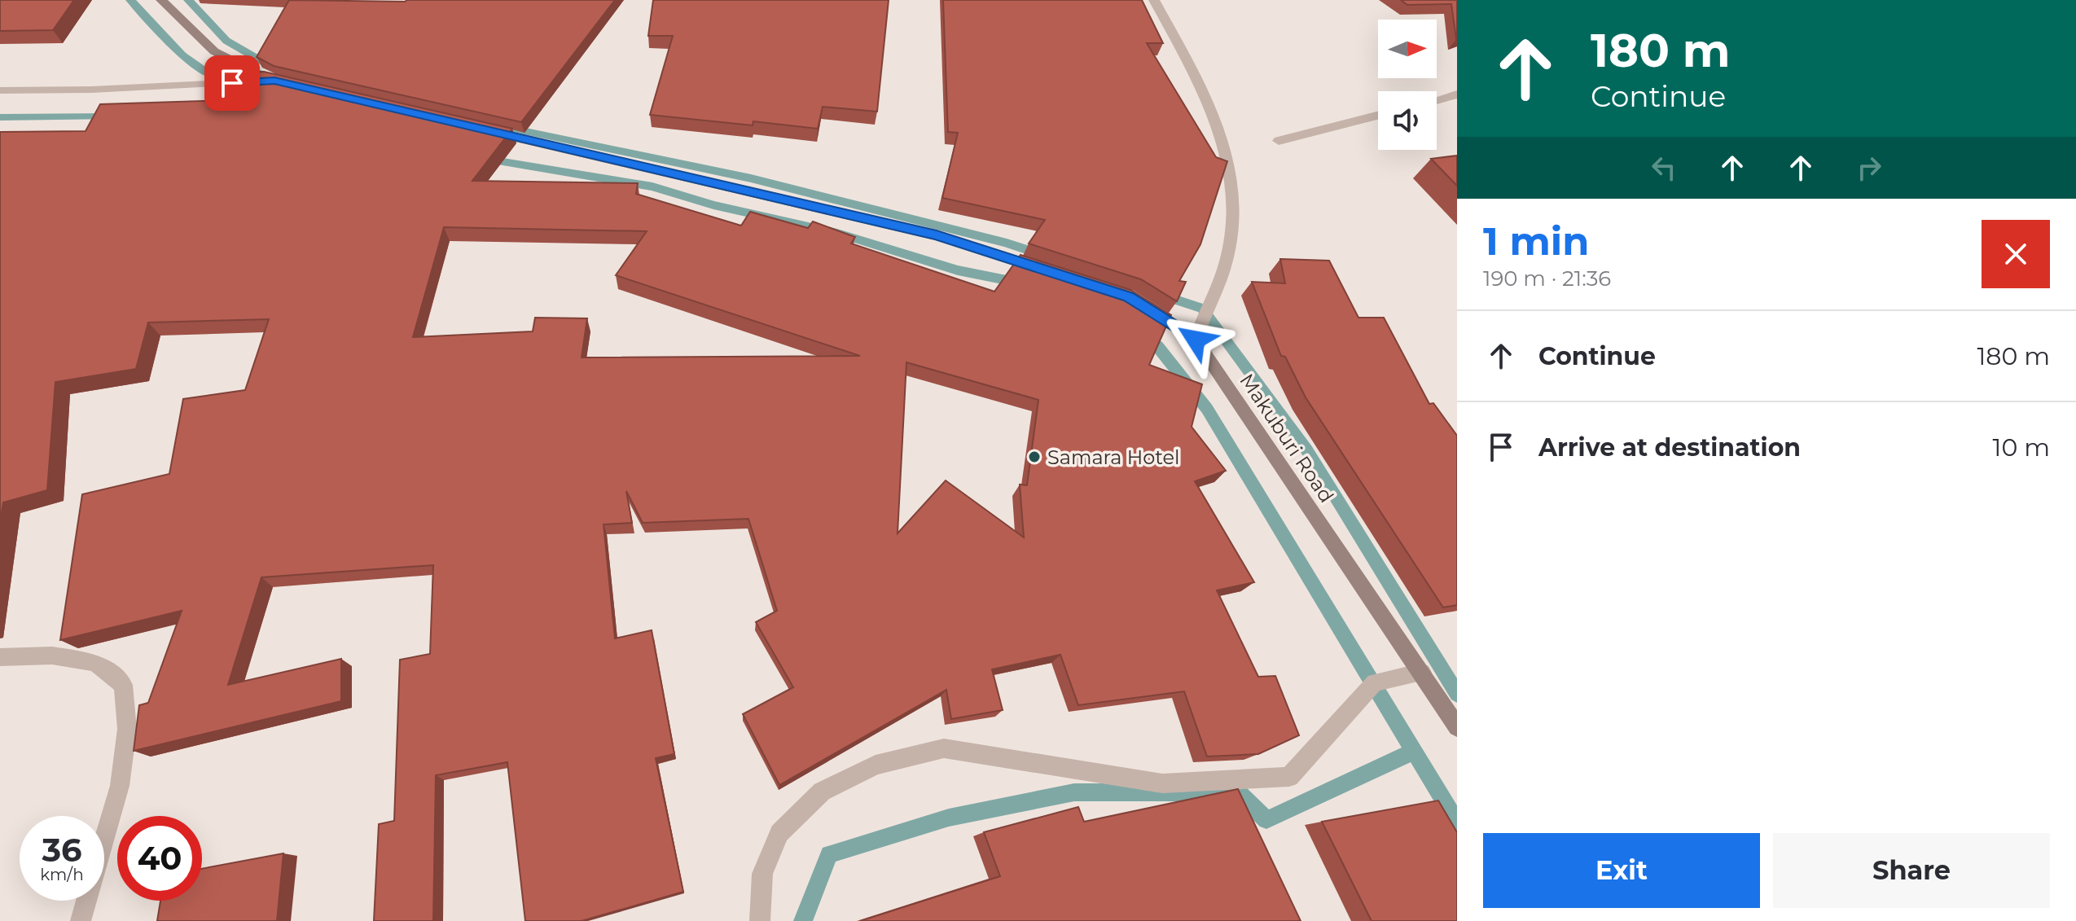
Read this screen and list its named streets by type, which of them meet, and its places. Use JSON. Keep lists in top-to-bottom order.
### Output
{
  "streets": {
    "street": ["Makuburi Road"]
  },
  "places": ["Samara Hotel"],
  "north": "right",
  "page": {
    "turn": ["180 m", "Continue"],
    "heading": ["1 min", "190 m · 21:36"],
    "list": [
      {
        "name": "Continue",
        "value": "180 m"
      },
      {
        "name": "Arrive at destination",
        "value": "10 m"
      }
    ],
    "speed": "36 km/h",
    "limit": "40",
    "buttons": ["Exit", "Share"]
  }
}
